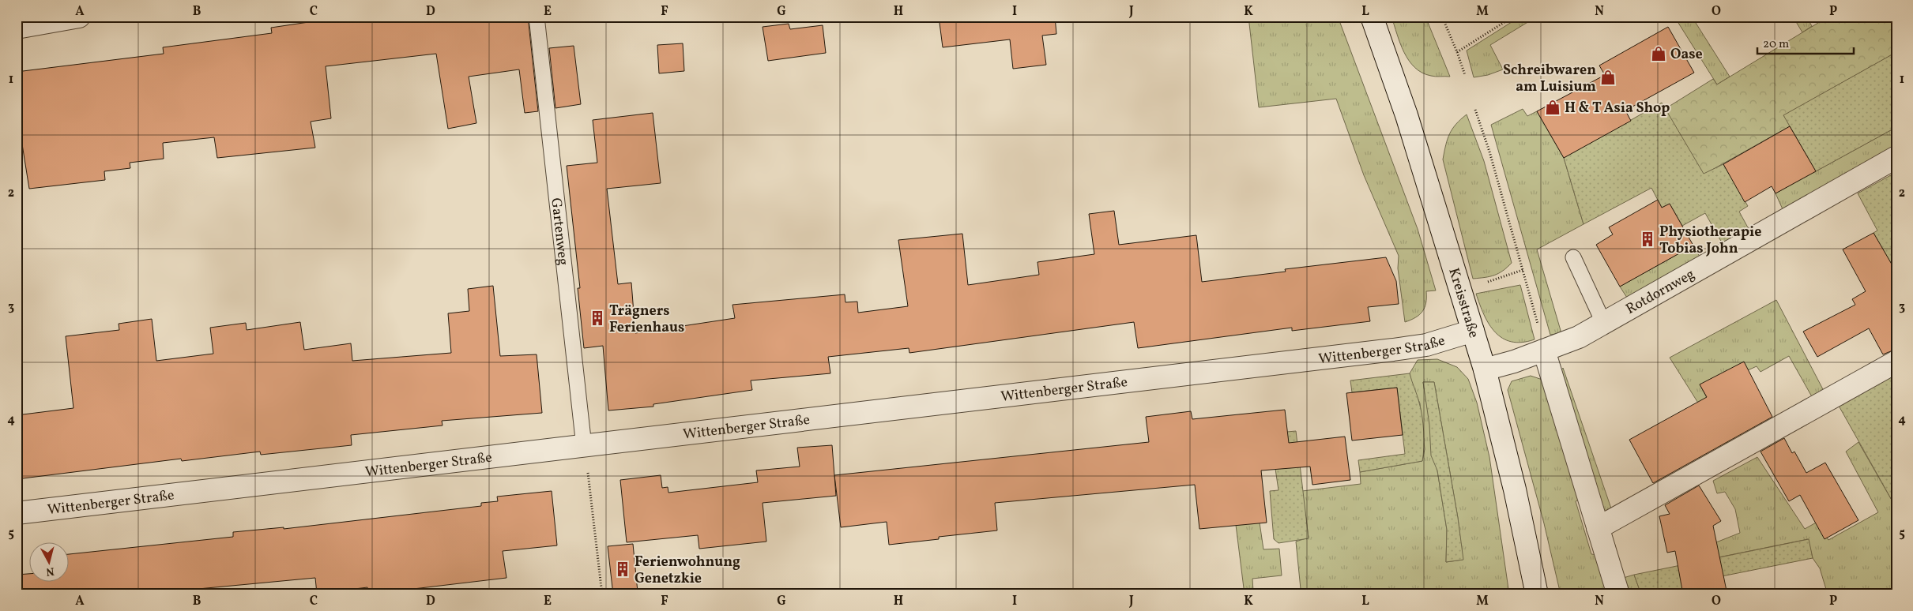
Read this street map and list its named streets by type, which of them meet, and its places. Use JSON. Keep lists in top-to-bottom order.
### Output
{
  "streets": {
    "street": ["Rotdornweg", "Kreisstraße", "Wittenberger Straße"],
    "lane": ["Gartenweg"]
  },
  "crossings": [
    ["Gartenweg", "Wittenberger Straße"],
    ["Rotdornweg", "Kreisstraße"],
    ["Kreisstraße", "Wittenberger Straße"]
  ],
  "places": {
    "shop": ["Oase", "Schreibwaren am Luisium", "H & T Asia Shop"],
    "building": ["Physiotherapie Tobias John", "Trägners Ferienhaus", "Ferienwohnung Genetzkie"]
  },
  "scale_bar": "20 m",
  "north": "bottom",
  "grid": {
    "columns": [
      "A",
      "B",
      "C",
      "D",
      "E",
      "F",
      "G",
      "H",
      "I",
      "J",
      "K",
      "L",
      "M",
      "N",
      "O",
      "P"
    ],
    "rows": [
      "1",
      "2",
      "3",
      "4",
      "5"
    ]
  }
}
